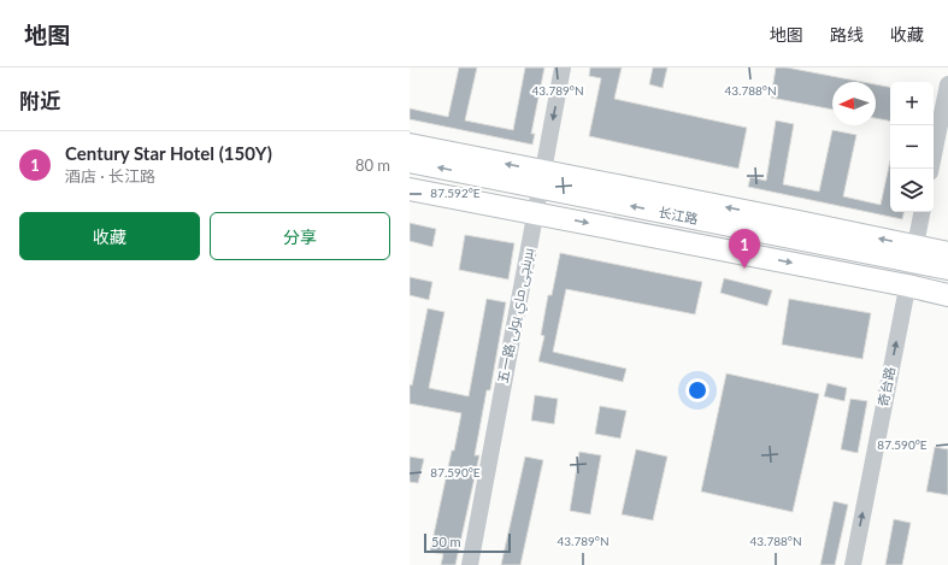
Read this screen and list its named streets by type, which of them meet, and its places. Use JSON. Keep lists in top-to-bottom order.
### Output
{
  "streets": {
    "main road": ["长江路"],
    "street": ["五一路 بىرىنچى ماي يولى", "奇台路"]
  },
  "crossings": [
    ["长江路", "五一路 بىرىنچى ماي يولى"],
    ["长江路", "奇台路"]
  ],
  "one_way": ["奇台路"],
  "scale_bar": "50 m",
  "north": "left",
  "page": {
    "header": "地图",
    "nav": ["地图", "路线", "收藏"],
    "heading": "附近",
    "map_buttons": ["+", "−"],
    "list": [
      {
        "mark": "1",
        "name": "Century Star Hotel (150Y)",
        "note": "酒店 · 长江路",
        "value": "80 m"
      }
    ],
    "buttons": ["收藏", "分享"],
    "pins": "1",
    "scale": "50 m"
  },
  "coordinates": [
    "43.789°N",
    "43.788°N",
    "87.592°E",
    "87.590°E"
  ]
}
